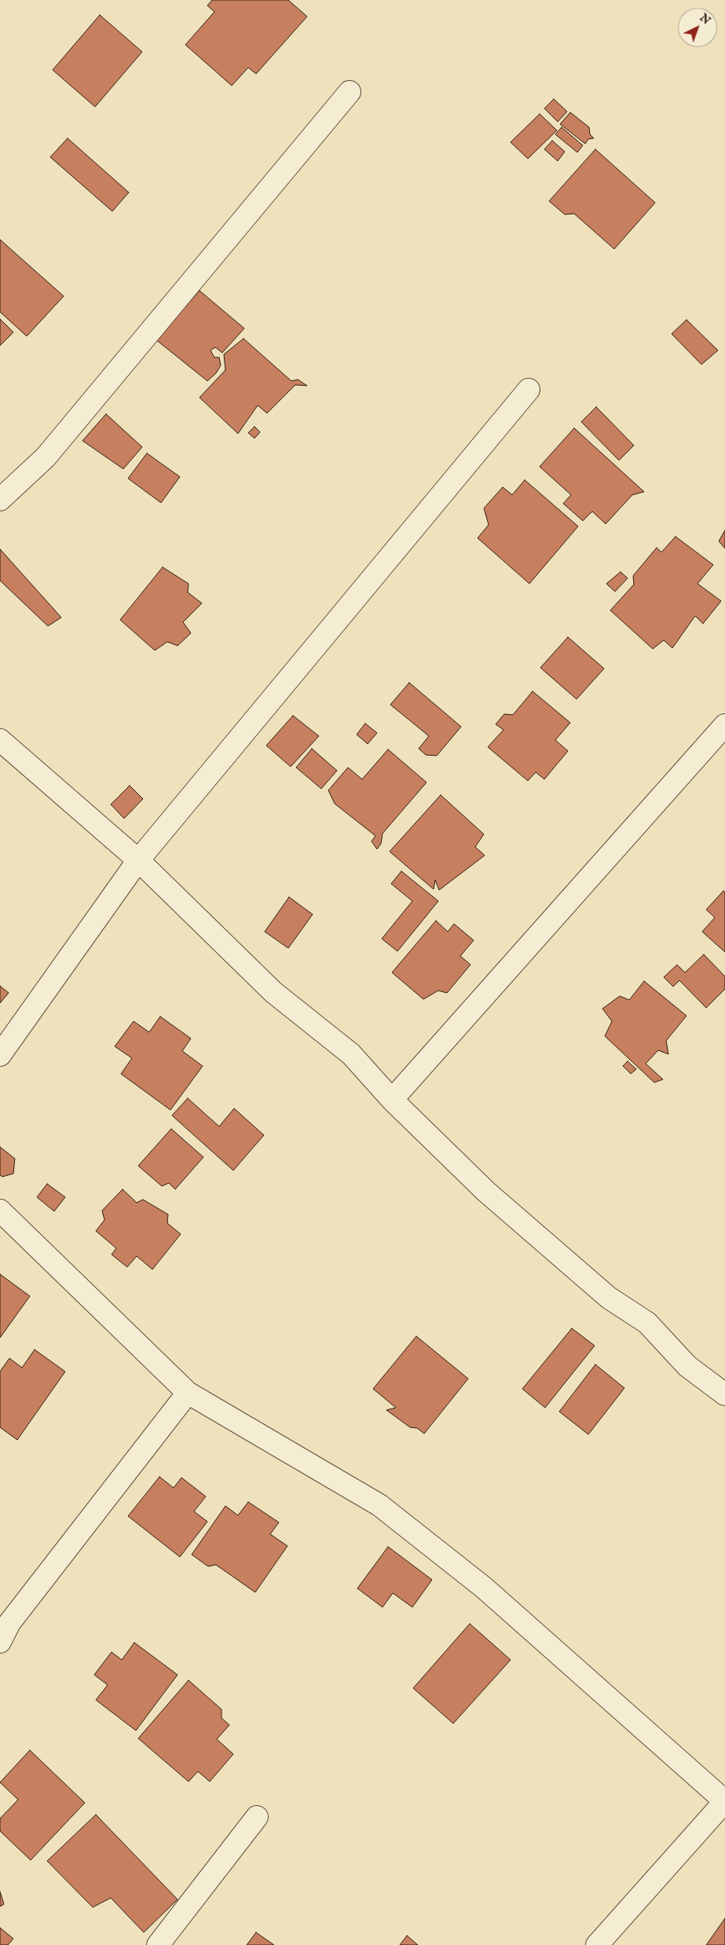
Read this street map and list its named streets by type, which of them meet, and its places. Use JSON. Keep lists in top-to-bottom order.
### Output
{
  "north": "top right"
}
